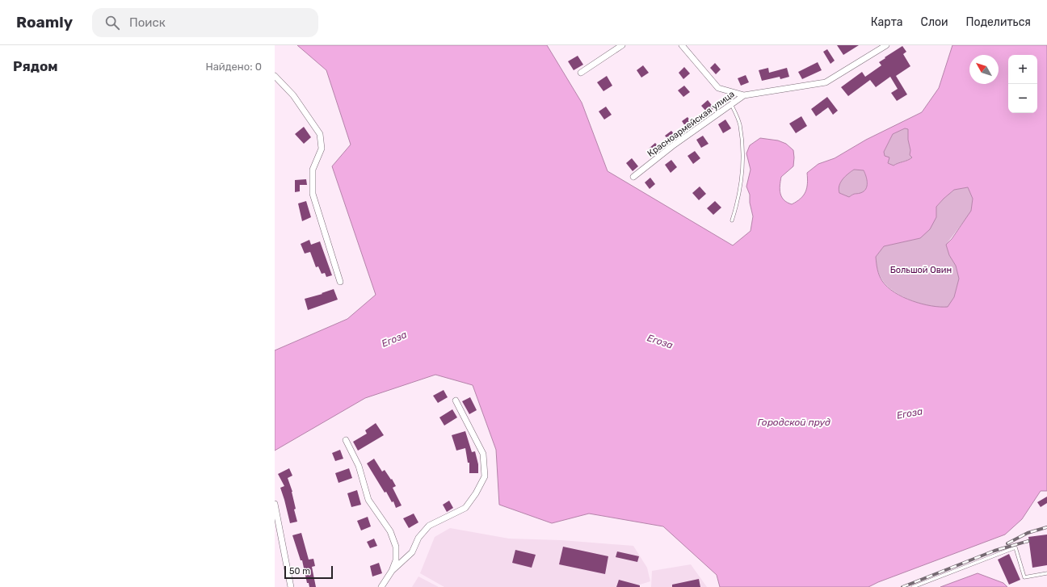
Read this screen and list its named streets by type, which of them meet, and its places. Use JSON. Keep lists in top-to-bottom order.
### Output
{
  "streets": {
    "street": ["Красноармейская улица"]
  },
  "water": ["Егоза", "Городской пруд"],
  "parks": ["Большой Овин"],
  "scale_bar": "50 m",
  "north": "top left",
  "page": {
    "header": "Roamly",
    "search": "Поиск",
    "nav": ["Карта", "Слои", "Поделиться"],
    "heading": ["Рядом", "Найдено: 0"],
    "map_buttons": ["+", "−"],
    "scale": "50 m"
  }
}
